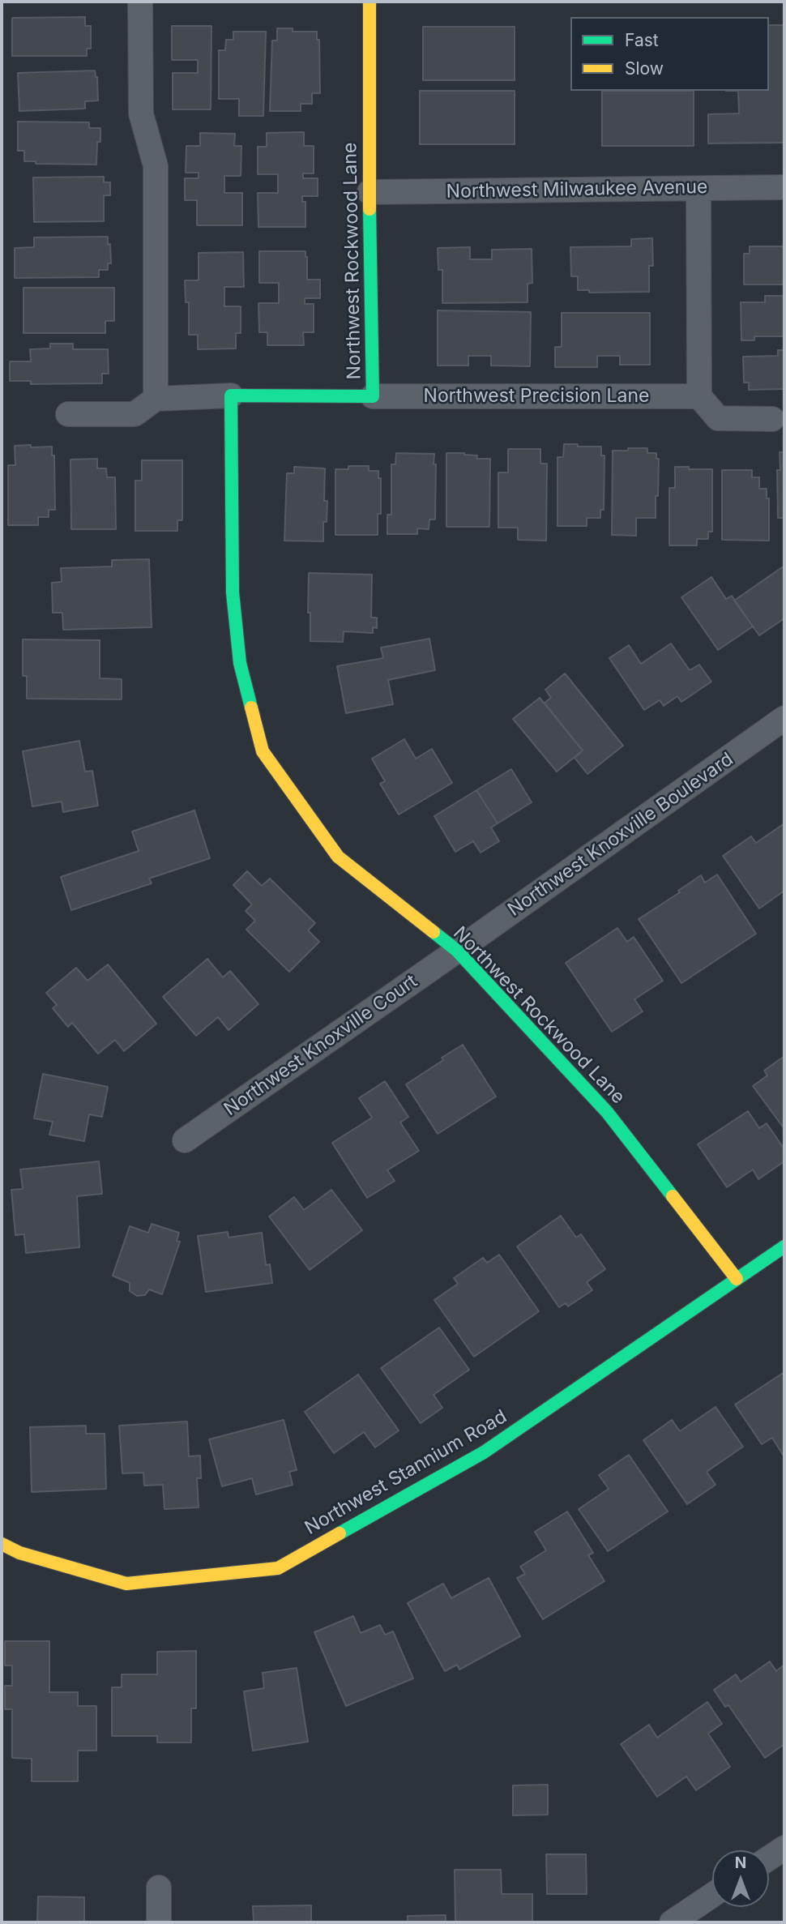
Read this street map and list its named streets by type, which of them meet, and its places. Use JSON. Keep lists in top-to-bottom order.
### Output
{
  "streets": {
    "street": [
      "Northwest Milwaukee Avenue",
      "Northwest Rockwood Lane",
      "Northwest Precision Lane",
      "Northwest Knoxville Boulevard",
      "Northwest Knoxville Court",
      "Northwest Stannium Road"
    ]
  },
  "crossings": [
    ["Northwest Milwaukee Avenue", "Northwest Rockwood Lane"],
    ["Northwest Rockwood Lane", "Northwest Precision Lane"],
    ["Northwest Rockwood Lane", "Northwest Knoxville Boulevard"],
    ["Northwest Rockwood Lane", "Northwest Knoxville Court"],
    ["Northwest Rockwood Lane", "Northwest Stannium Road"],
    ["Northwest Knoxville Boulevard", "Northwest Knoxville Court"]
  ],
  "legend": ["Fast", "Slow"],
  "north": "top"
}
